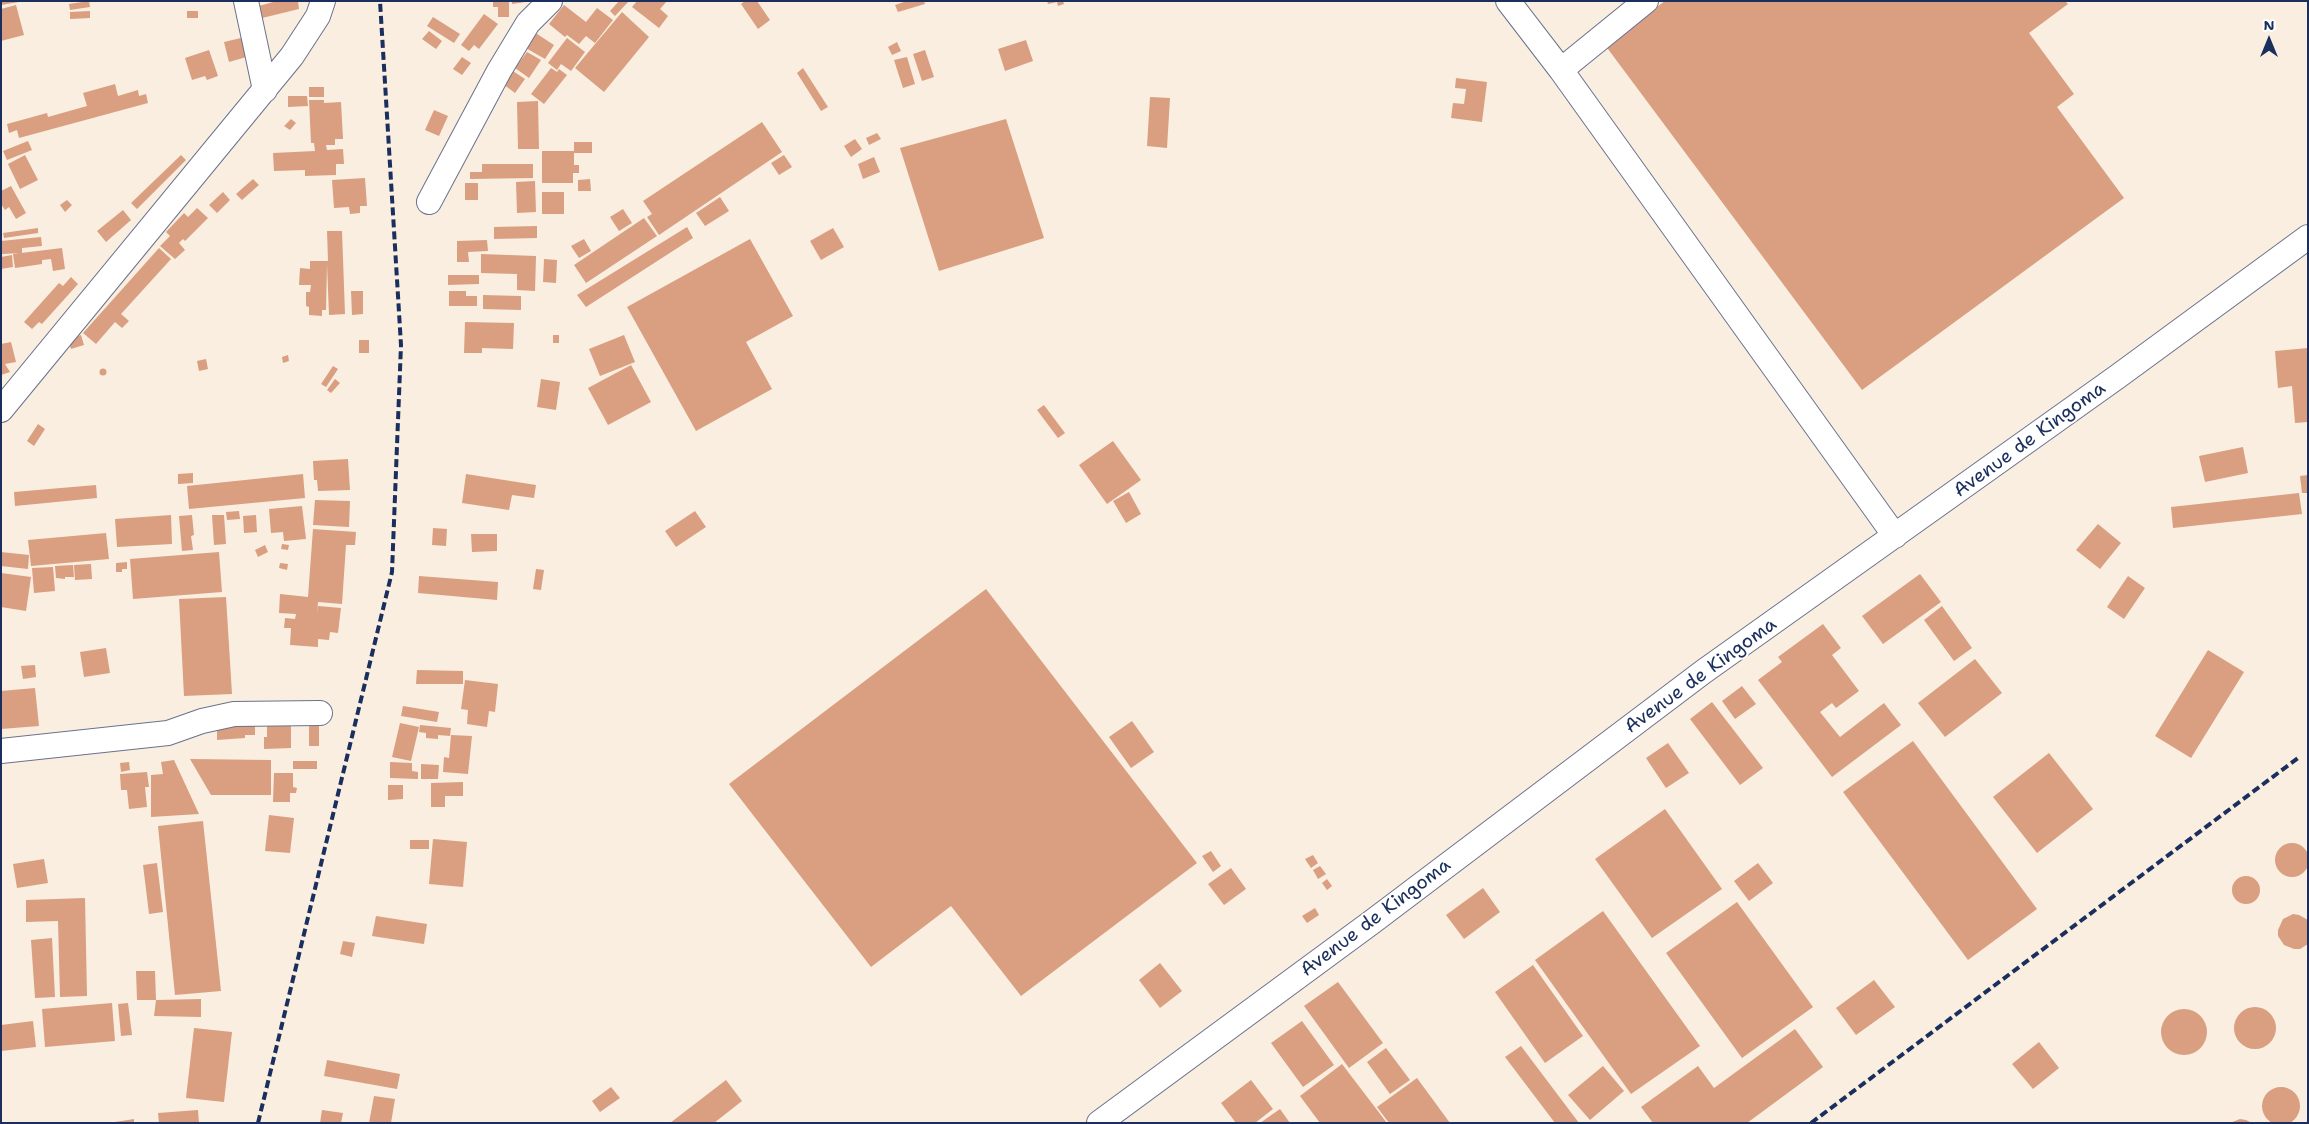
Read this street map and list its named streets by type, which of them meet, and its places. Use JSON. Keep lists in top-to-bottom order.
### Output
{
  "streets": {
    "street": ["Avenue de Kingoma"]
  },
  "north": "top"
}
